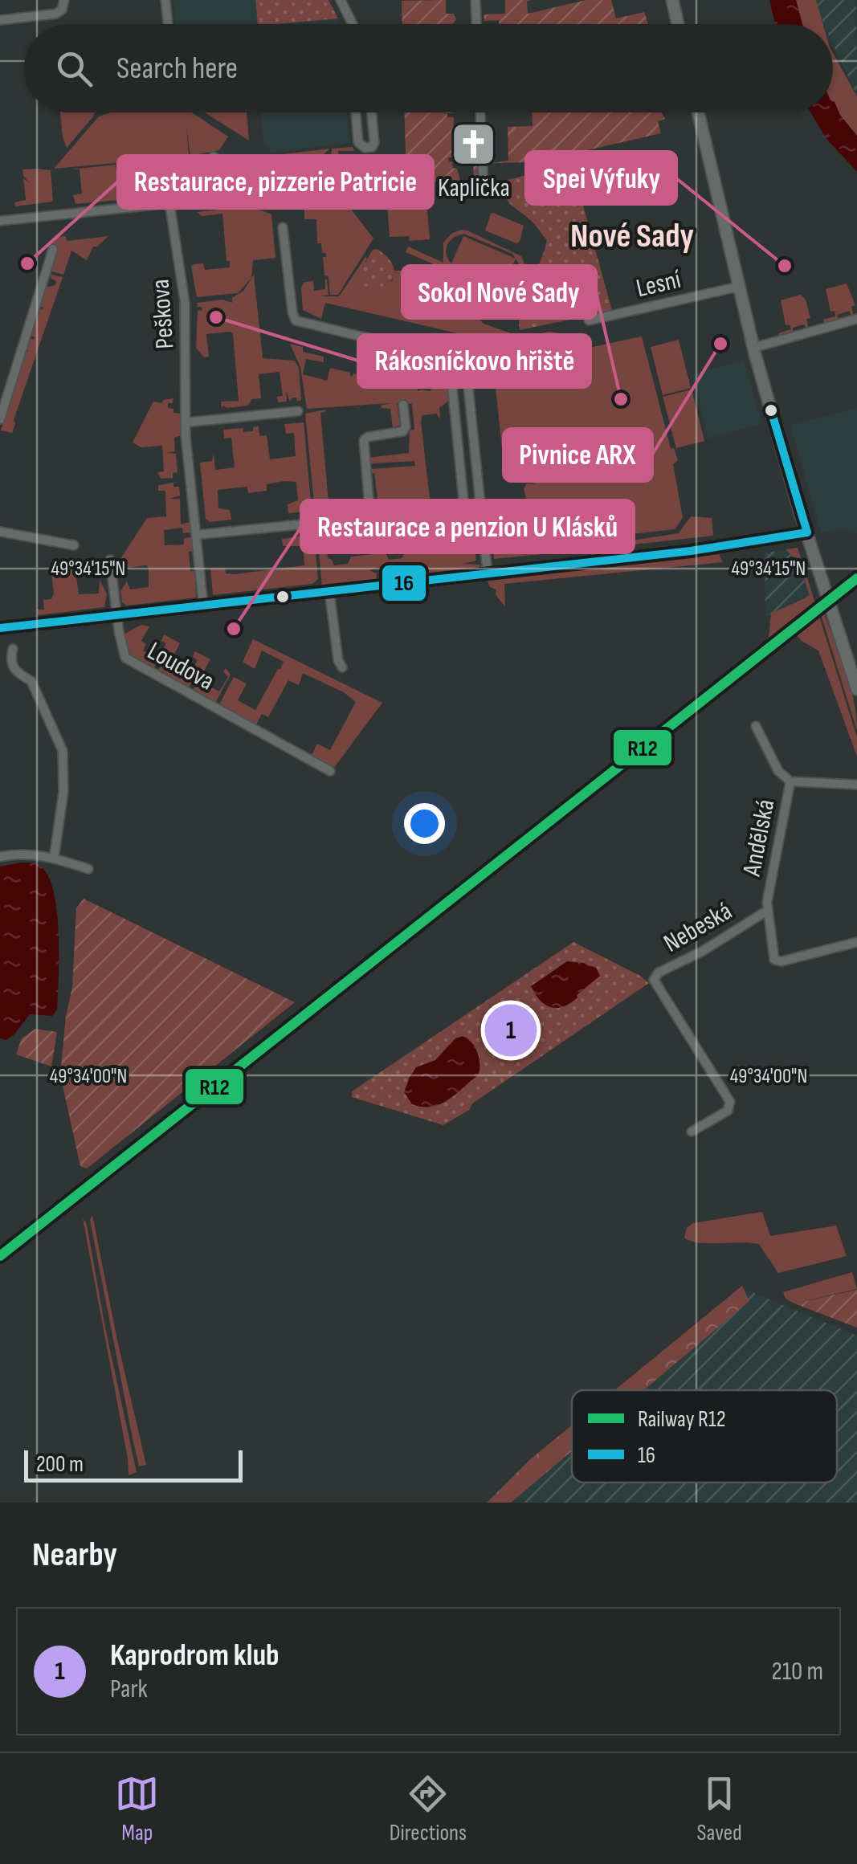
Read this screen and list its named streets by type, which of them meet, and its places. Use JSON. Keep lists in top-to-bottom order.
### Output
{
  "streets": {
    "street": [
      "Lesní",
      "Peškova",
      "Loudova",
      "Andělská",
      "Nebeská"
    ]
  },
  "crossings": [
    ["Andělská", "Nebeská"]
  ],
  "districts": ["Nové Sady"],
  "places": {
    "church": ["Kaplička"],
    "other": [
      "Restaurace, pizzerie Patricie",
      "Spei Výfuky",
      "Rákosníčkovo hřiště",
      "Pivnice ARX",
      "Sokol Nové Sady",
      "Restaurace a penzion U Klásků"
    ]
  },
  "lines": ["transit line 16", "rail line R12"],
  "legend": ["Railway R12", "16"],
  "scale_bar": "200 m",
  "page": {
    "search": "Search here",
    "pins": "1",
    "scale": "200 m",
    "heading": "Nearby",
    "list": [
      {
        "mark": "1",
        "name": "Kaprodrom klub",
        "note": "Park",
        "value": "210 m"
      }
    ],
    "nav": ["Map", "Directions", "Saved"]
  },
  "coordinates": ["49°34'15\"N", "49°34'00\"N"]
}
